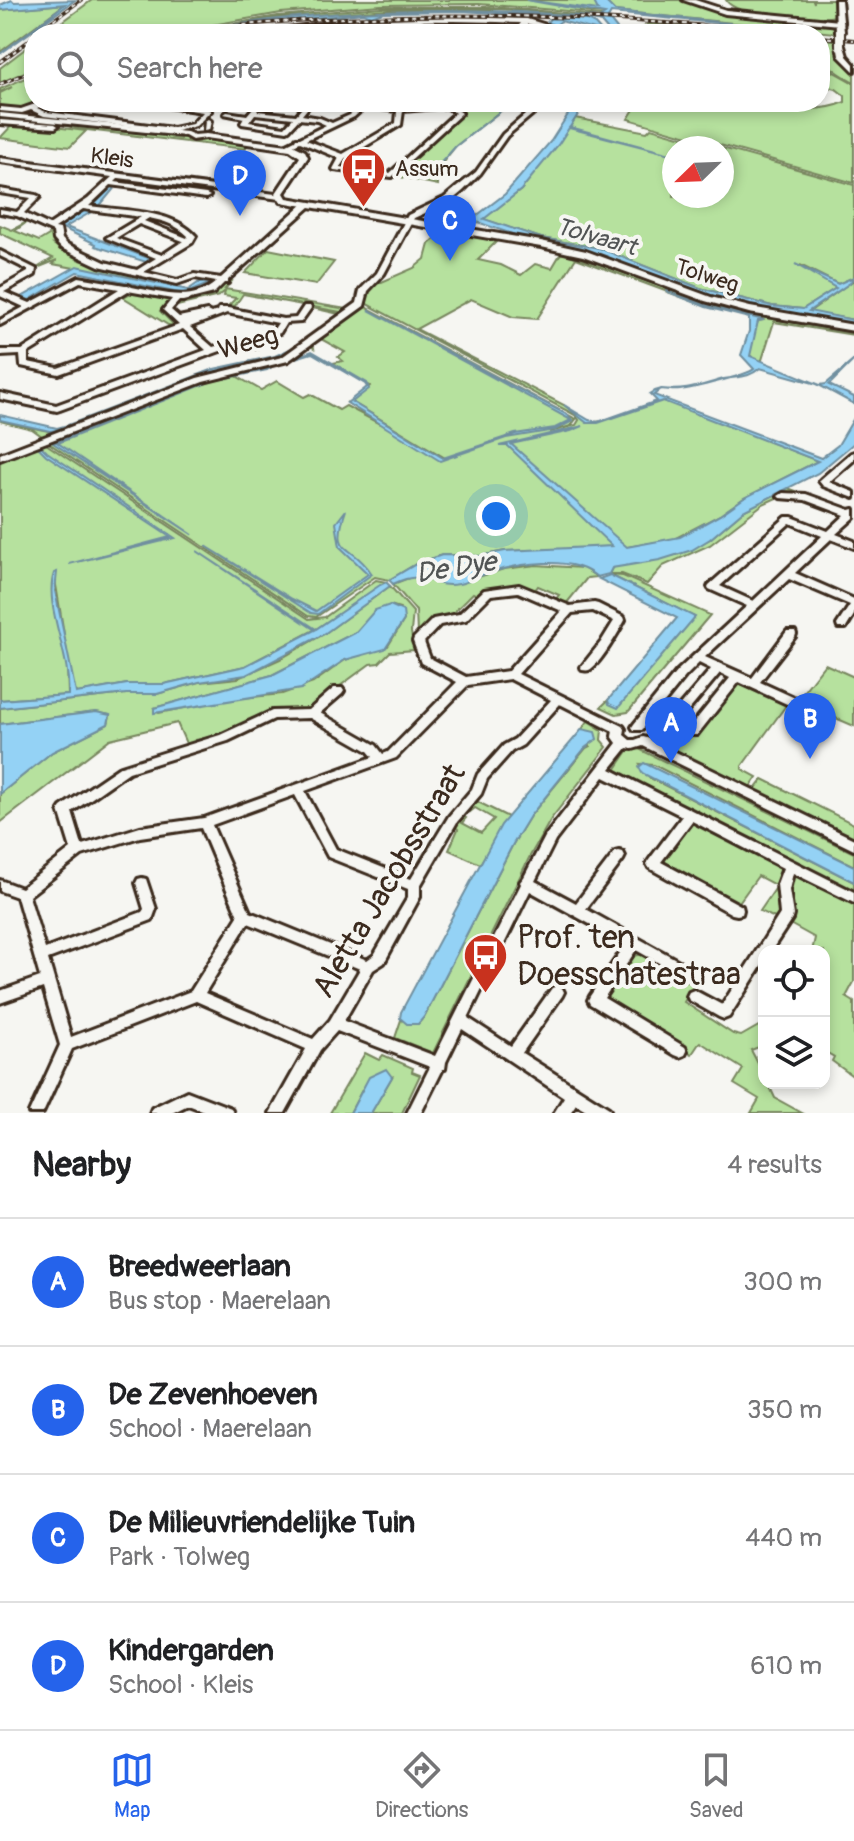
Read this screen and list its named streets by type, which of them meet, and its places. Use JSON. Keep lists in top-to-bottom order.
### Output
{
  "streets": {
    "main road": ["Kleis", "Tolweg"],
    "street": ["Weeg", "Aletta Jacobsstraat"]
  },
  "crossings": [
    ["Kleis", "Tolweg"],
    ["Kleis", "Weeg"],
    ["Tolweg", "Weeg"]
  ],
  "water": ["Tolvaart", "De Dye"],
  "places": {
    "bus stop": ["Assum", "Prof. ten Doesschatestraa"]
  },
  "north": "bottom left",
  "page": {
    "search": "Search here",
    "pins": [
      "D",
      "C",
      "B",
      "A"
    ],
    "heading": ["Nearby", "4 results"],
    "list": [
      {
        "mark": "A",
        "name": "Breedweerlaan",
        "note": "Bus stop · Maerelaan",
        "value": "300 m"
      },
      {
        "mark": "B",
        "name": "De Zevenhoeven",
        "note": "School · Maerelaan",
        "value": "350 m"
      },
      {
        "mark": "C",
        "name": "De Milieuvriendelijke Tuin",
        "note": "Park · Tolweg",
        "value": "440 m"
      },
      {
        "mark": "D",
        "name": "Kindergarden",
        "note": "School · Kleis",
        "value": "610 m"
      }
    ],
    "nav": ["Map", "Directions", "Saved"]
  }
}
